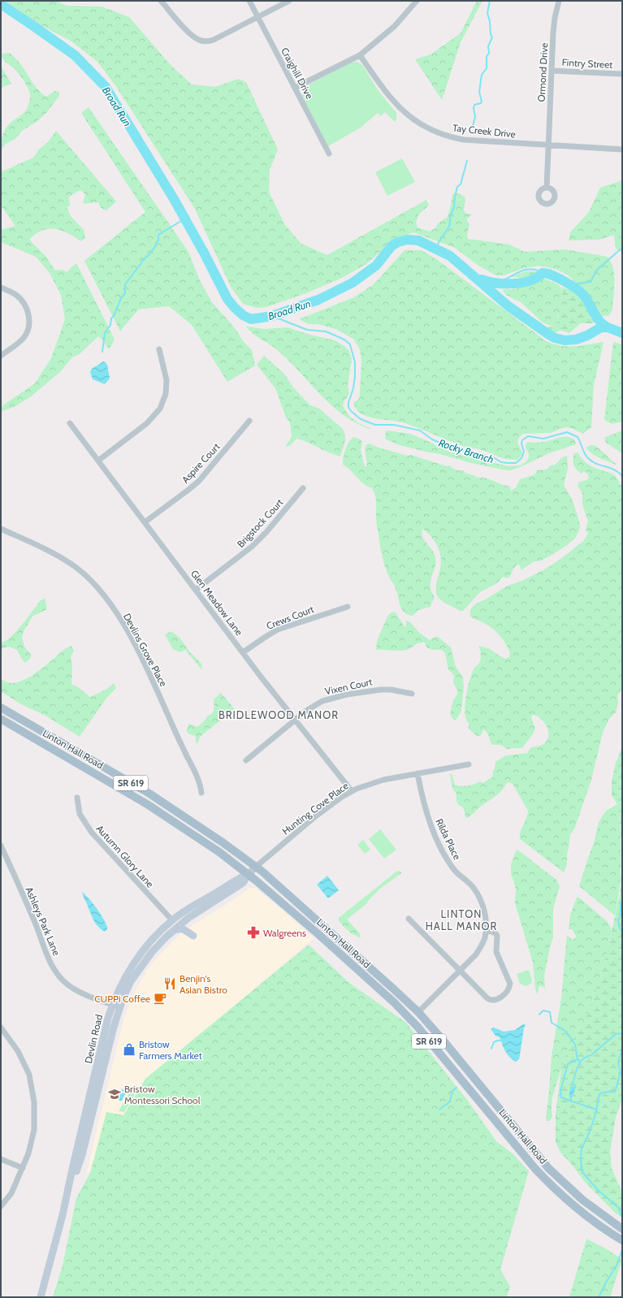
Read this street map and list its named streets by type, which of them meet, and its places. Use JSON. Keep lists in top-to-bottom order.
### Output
{
  "streets": {
    "main road": ["Linton Hall Road", "SR 619", "Devlin Road"],
    "street": [
      "Fintry Street",
      "Ormond Drive",
      "Craighill Drive",
      "Tay Creek Drive",
      "Aspire Court",
      "Brigstock Court",
      "Glen Meadow Lane",
      "Crews Court",
      "Devlins Grove Place",
      "Vixen Court",
      "Hunting Cove Place",
      "Rilda Place",
      "Autumn Glory Lane",
      "Ashleys Park Lane"
    ]
  },
  "crossings": [
    ["Fintry Street", "Ormond Drive"],
    ["Ormond Drive", "Tay Creek Drive"],
    ["Aspire Court", "Glen Meadow Lane"],
    ["Brigstock Court", "Glen Meadow Lane"],
    ["Glen Meadow Lane", "Crews Court"],
    ["Glen Meadow Lane", "Vixen Court"],
    ["Glen Meadow Lane", "Hunting Cove Place"],
    ["Linton Hall Road", "Hunting Cove Place"],
    ["Linton Hall Road", "Rilda Place"],
    ["Linton Hall Road", "Devlin Road"],
    ["Hunting Cove Place", "Rilda Place"],
    ["Hunting Cove Place", "Devlin Road"],
    ["Autumn Glory Lane", "Devlin Road"],
    ["Ashleys Park Lane", "Devlin Road"]
  ],
  "districts": ["BRIDLEWOOD MANOR", "LINTON HALL MANOR"],
  "water": ["Broad Run", "Rocky Branch"],
  "places": {
    "pharmacy": ["Walgreens"],
    "restaurant": ["Benjin's Asian Bistro"],
    "cafe": ["CUPPi Coffee"],
    "shop": ["Bristow Farmers Market"],
    "school or university": ["Bristow Montessori School"]
  }
}
